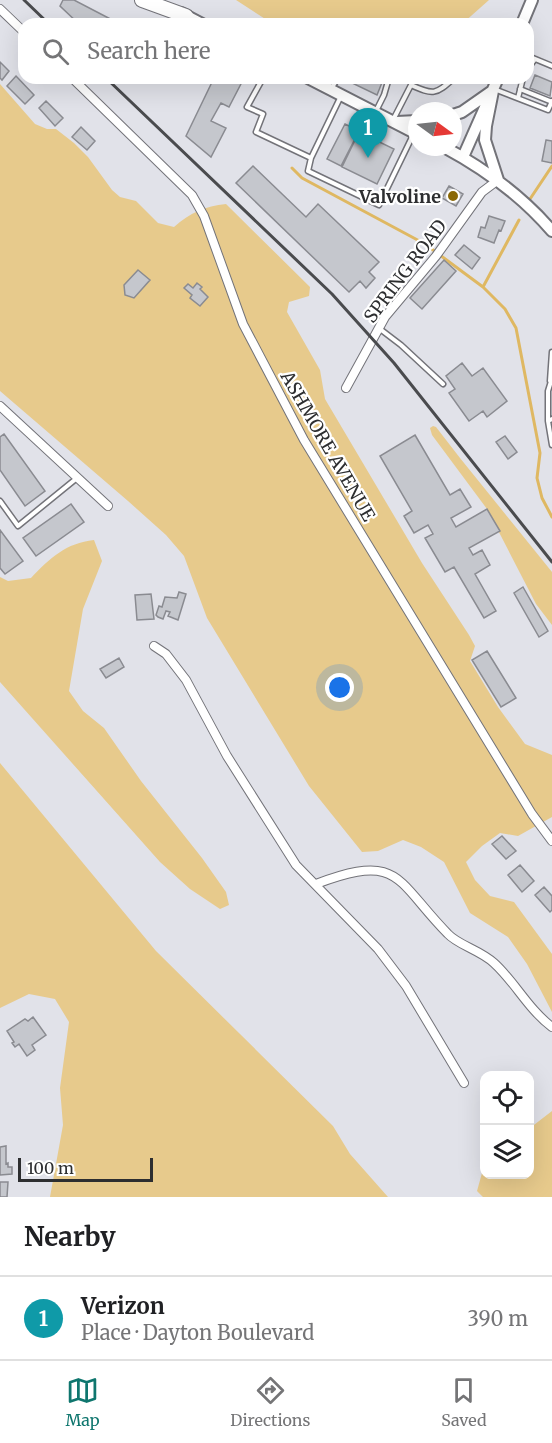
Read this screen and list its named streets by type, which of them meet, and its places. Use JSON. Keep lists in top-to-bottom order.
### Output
{
  "streets": {
    "street": ["SPRING ROAD", "ASHMORE AVENUE"]
  },
  "places": ["Valvoline"],
  "scale_bar": "100 m",
  "north": "right",
  "page": {
    "search": "Search here",
    "pins": "1",
    "scale": "100 m",
    "heading": "Nearby",
    "list": [
      {
        "mark": "1",
        "name": "Verizon",
        "note": "Place · Dayton Boulevard",
        "value": "390 m"
      }
    ],
    "nav": ["Map", "Directions", "Saved"]
  }
}
